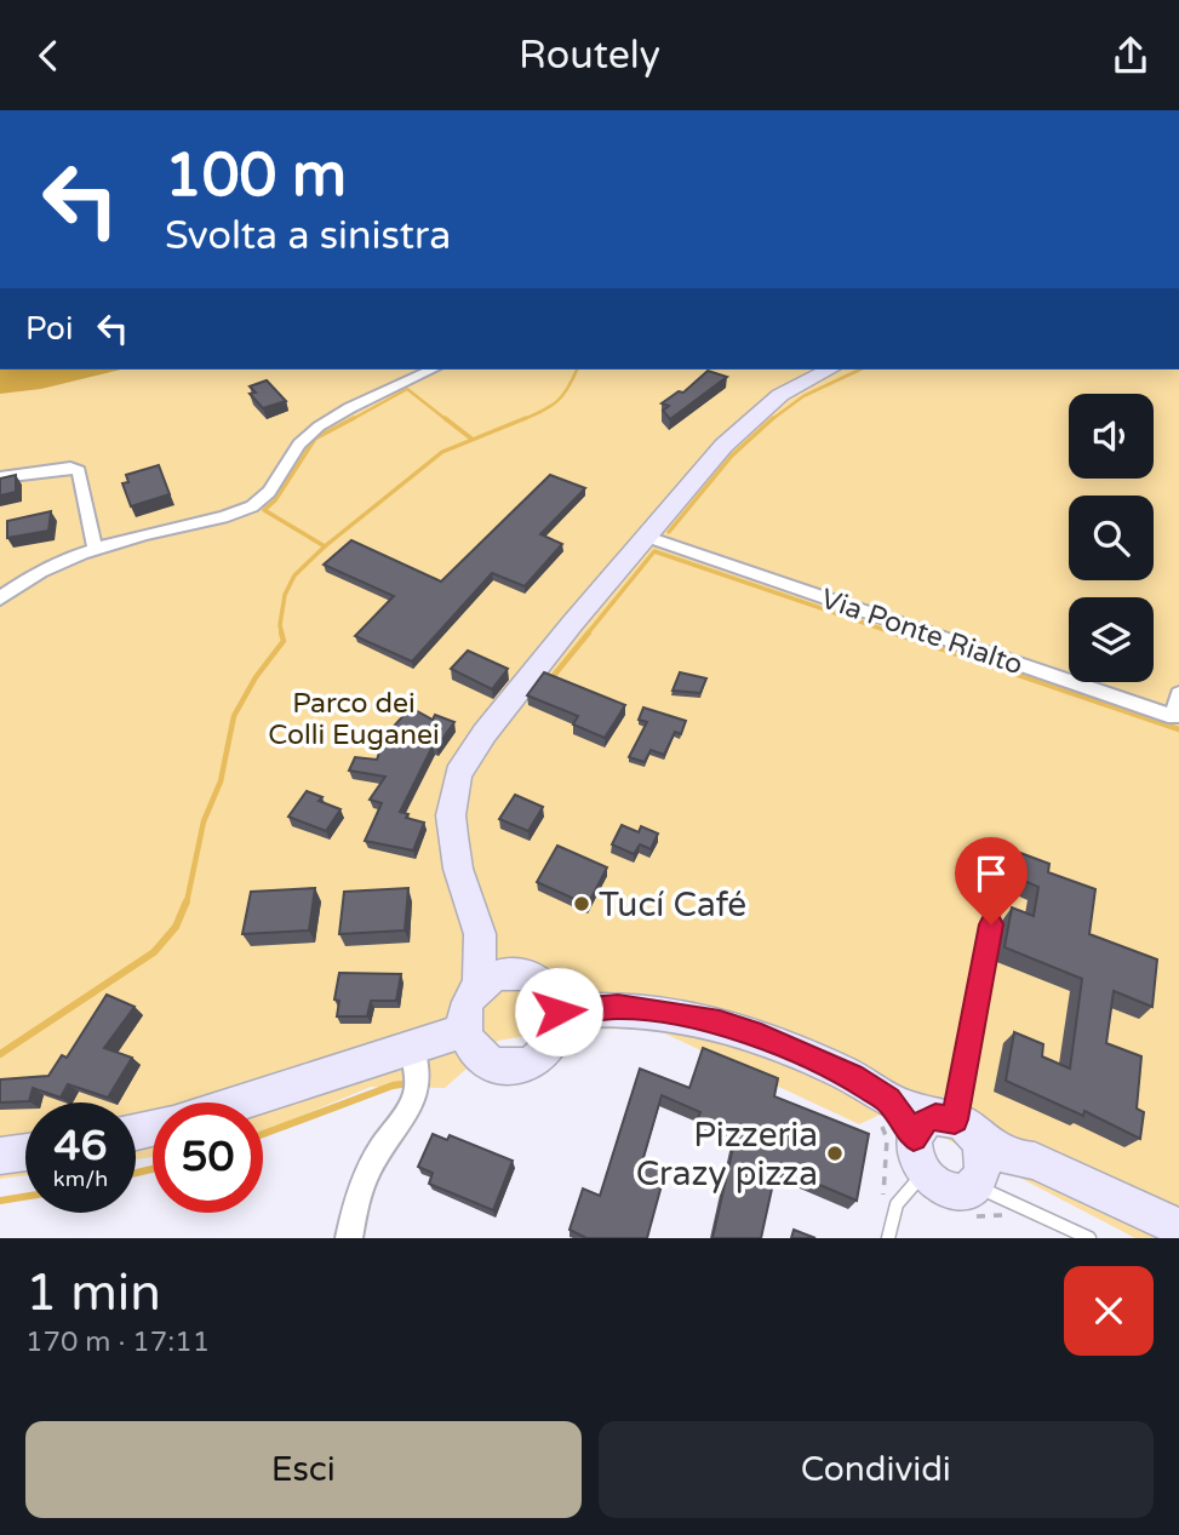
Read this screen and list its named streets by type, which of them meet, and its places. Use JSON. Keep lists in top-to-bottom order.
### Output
{
  "streets": {
    "street": ["Via Ponte Rialto"]
  },
  "parks": ["Parco dei Colli Euganei"],
  "places": ["Tucí Café", "Pizzeria Crazy pizza"],
  "page": {
    "header": "Routely",
    "turn": ["100 m", "Svolta a sinistra"],
    "then": "Poi",
    "speed": "46 km/h",
    "limit": "50",
    "heading": ["1 min", "170 m · 17:11"],
    "buttons": ["Esci", "Condividi"]
  }
}
